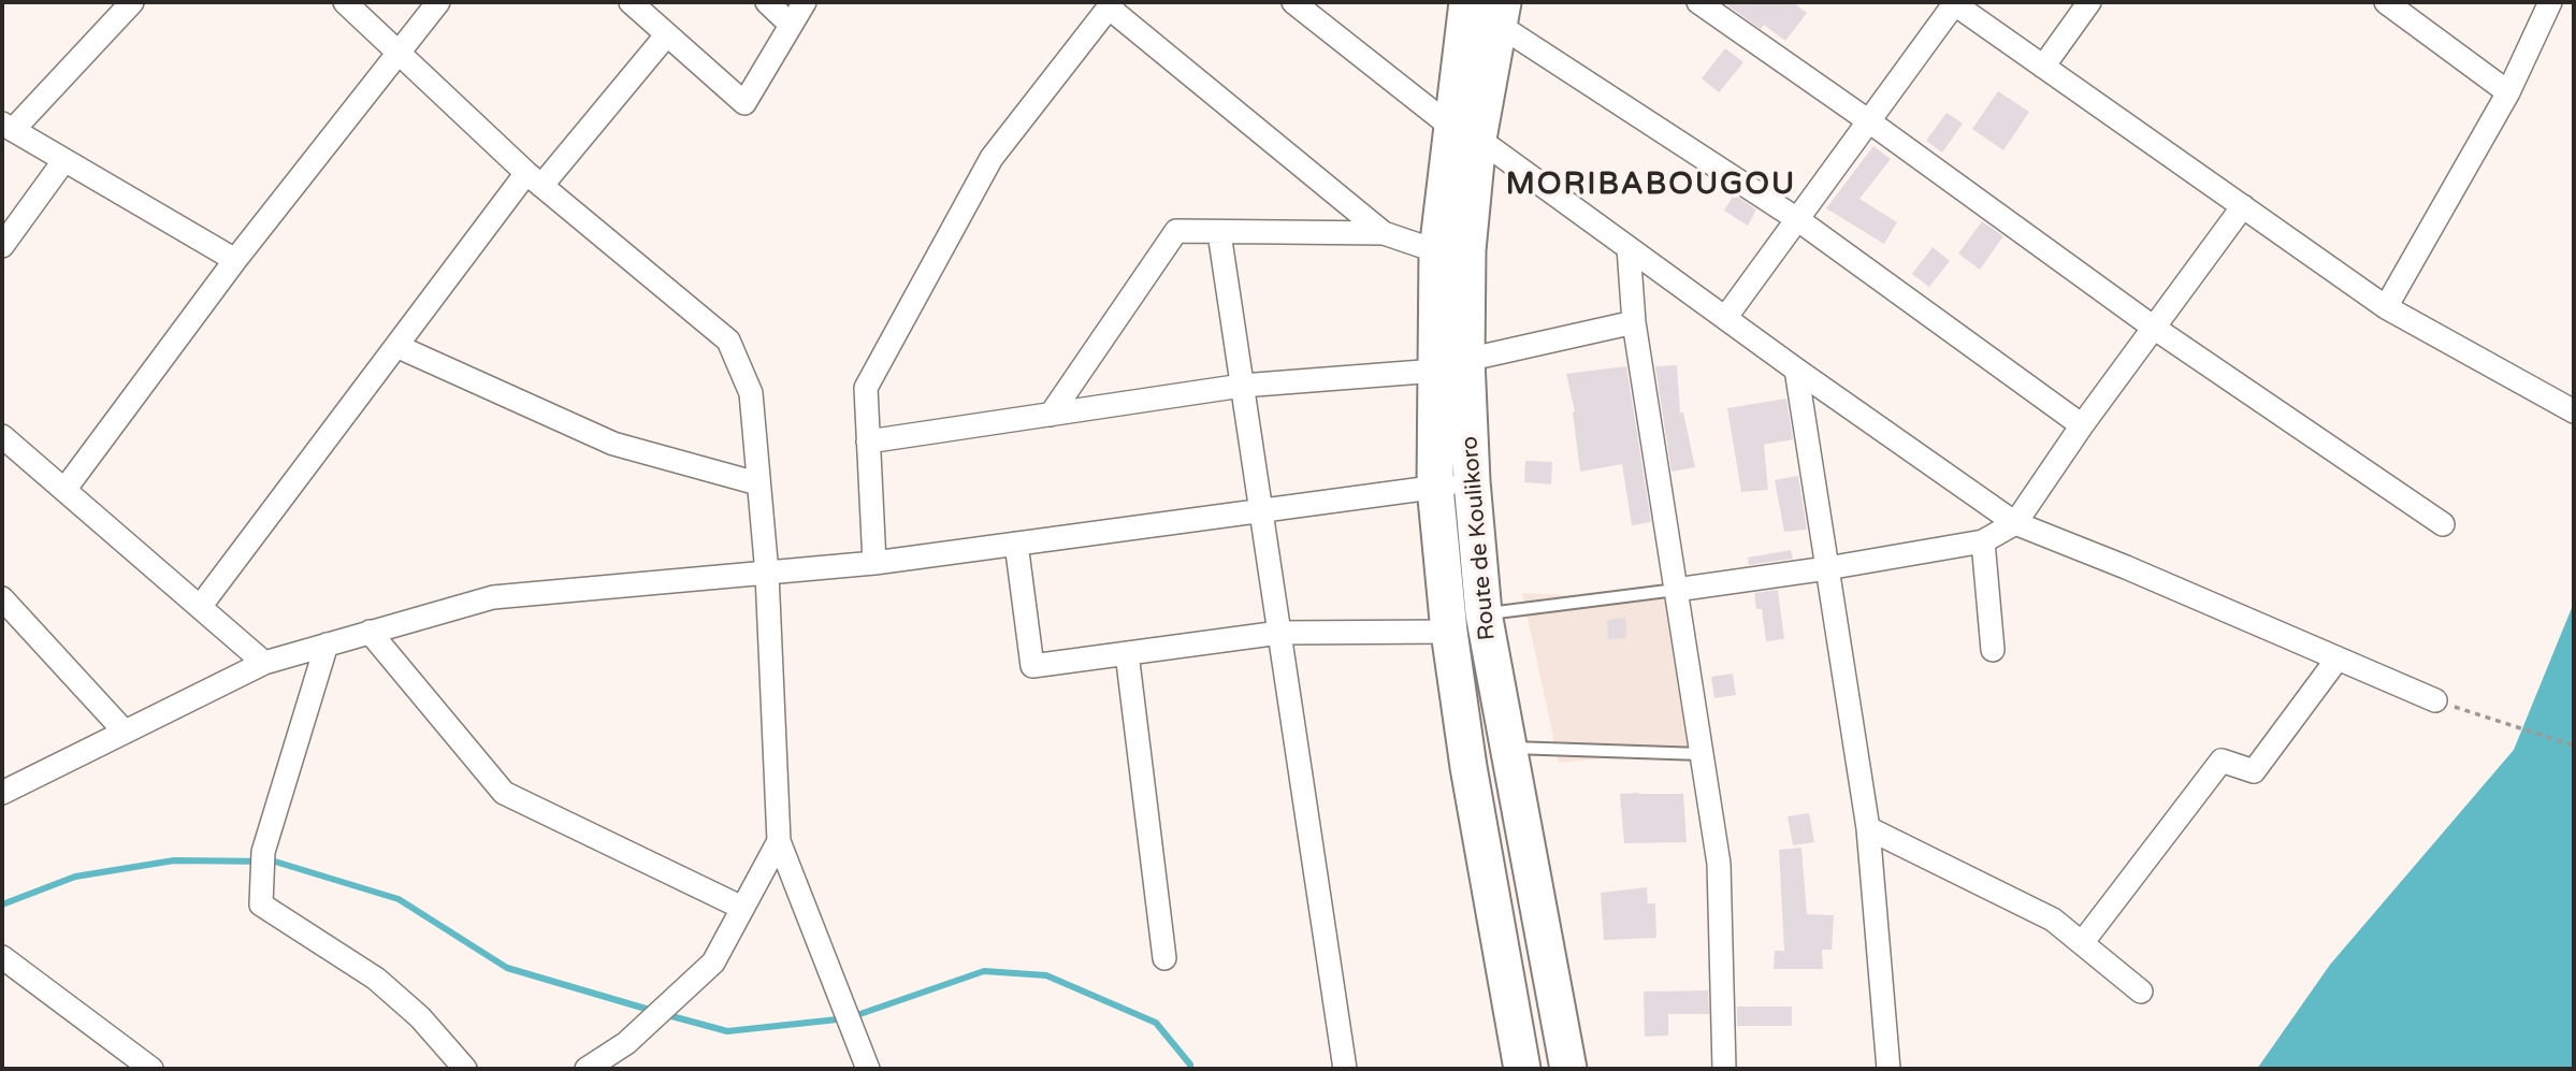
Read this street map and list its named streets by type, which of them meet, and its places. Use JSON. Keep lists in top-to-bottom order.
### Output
{
  "streets": {
    "main road": ["Route de Koulikoro"]
  },
  "districts": ["MORIBABOUGOU"]
}
